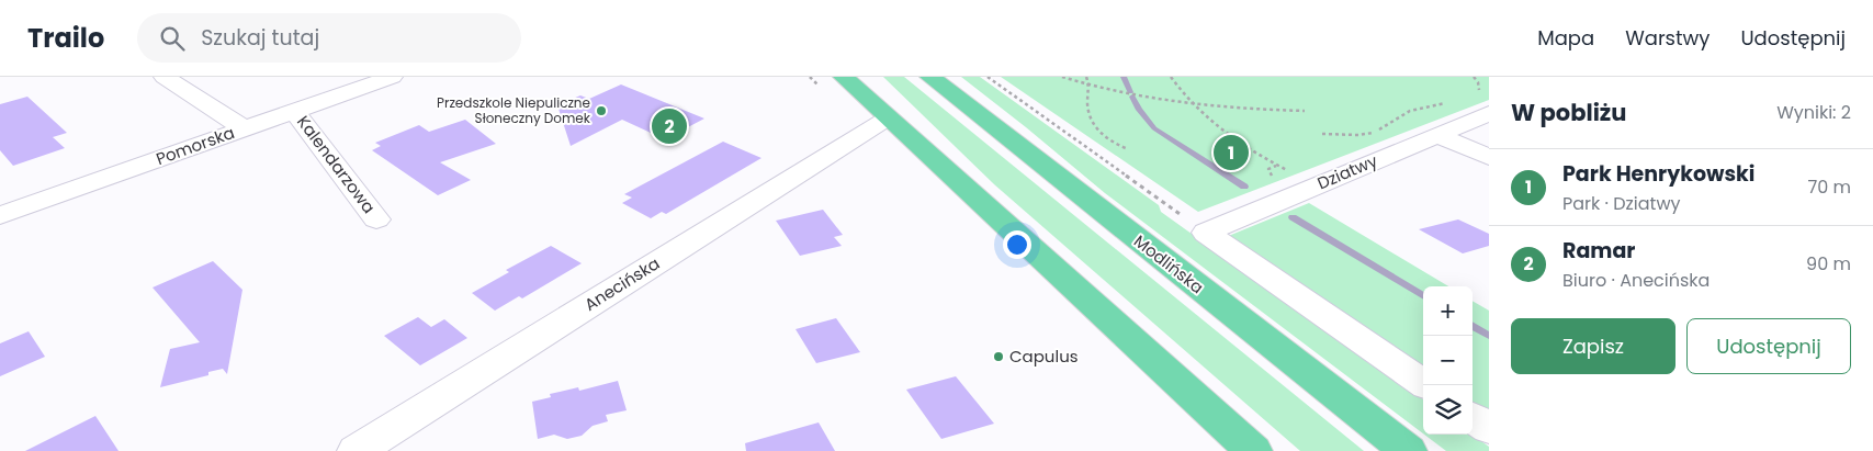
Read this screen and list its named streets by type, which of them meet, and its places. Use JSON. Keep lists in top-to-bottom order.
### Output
{
  "streets": {
    "main road": ["Modlińska"],
    "street": [
      "Pomorska",
      "Kalendarzowa",
      "Dziatwy",
      "Anecińska"
    ]
  },
  "crossings": [
    ["Pomorska", "Kalendarzowa"]
  ],
  "places": ["Przedszkole Niepuliczne Słoneczny Domek", "Capulus"],
  "page": {
    "header": "Trailo",
    "search": "Szukaj tutaj",
    "nav": ["Mapa", "Warstwy", "Udostępnij"],
    "heading": ["W pobliżu", "Wyniki: 2"],
    "pins": ["2", "1"],
    "list": [
      {
        "mark": "1",
        "name": "Park Henrykowski",
        "note": "Park · Dziatwy",
        "value": "70 m"
      },
      {
        "mark": "2",
        "name": "Ramar",
        "note": "Biuro · Anecińska",
        "value": "90 m"
      }
    ],
    "map_buttons": ["+", "−"],
    "buttons": ["Zapisz", "Udostępnij"]
  }
}
